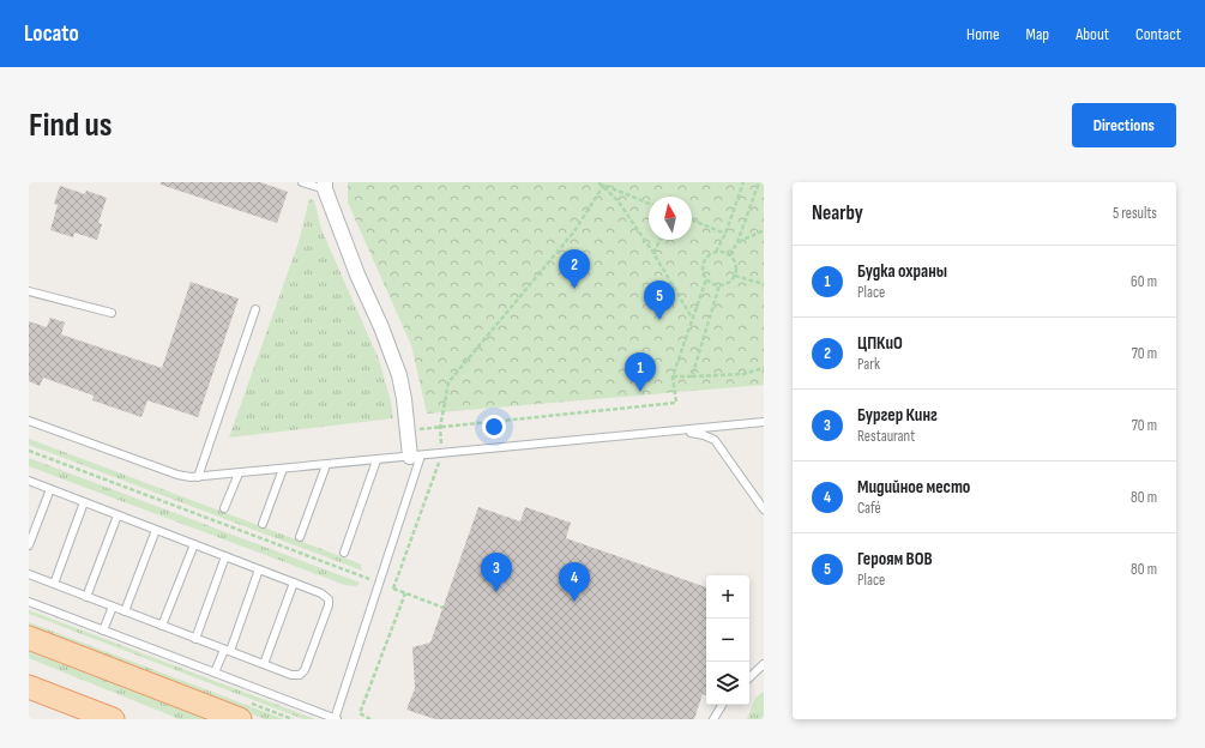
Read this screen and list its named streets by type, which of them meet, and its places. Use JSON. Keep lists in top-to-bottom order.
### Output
{
  "north": "top",
  "page": {
    "header": "Locato",
    "nav": [
      "Home",
      "Map",
      "About",
      "Contact"
    ],
    "buttons": "Directions",
    "title": "Find us",
    "heading": ["Nearby", "5 results"],
    "list": [
      {
        "mark": "1",
        "name": "Будка охраны",
        "note": "Place",
        "value": "60 m"
      },
      {
        "mark": "2",
        "name": "ЦПКиО",
        "note": "Park",
        "value": "70 m"
      },
      {
        "mark": "3",
        "name": "Бургер Кинг",
        "note": "Restaurant",
        "value": "70 m"
      },
      {
        "mark": "4",
        "name": "Мидийное место",
        "note": "Café",
        "value": "80 m"
      },
      {
        "mark": "5",
        "name": "Героям ВОВ",
        "note": "Place",
        "value": "80 m"
      }
    ],
    "pins": [
      "2",
      "5",
      "1",
      "3",
      "4"
    ],
    "map_buttons": ["+", "−"]
  }
}
